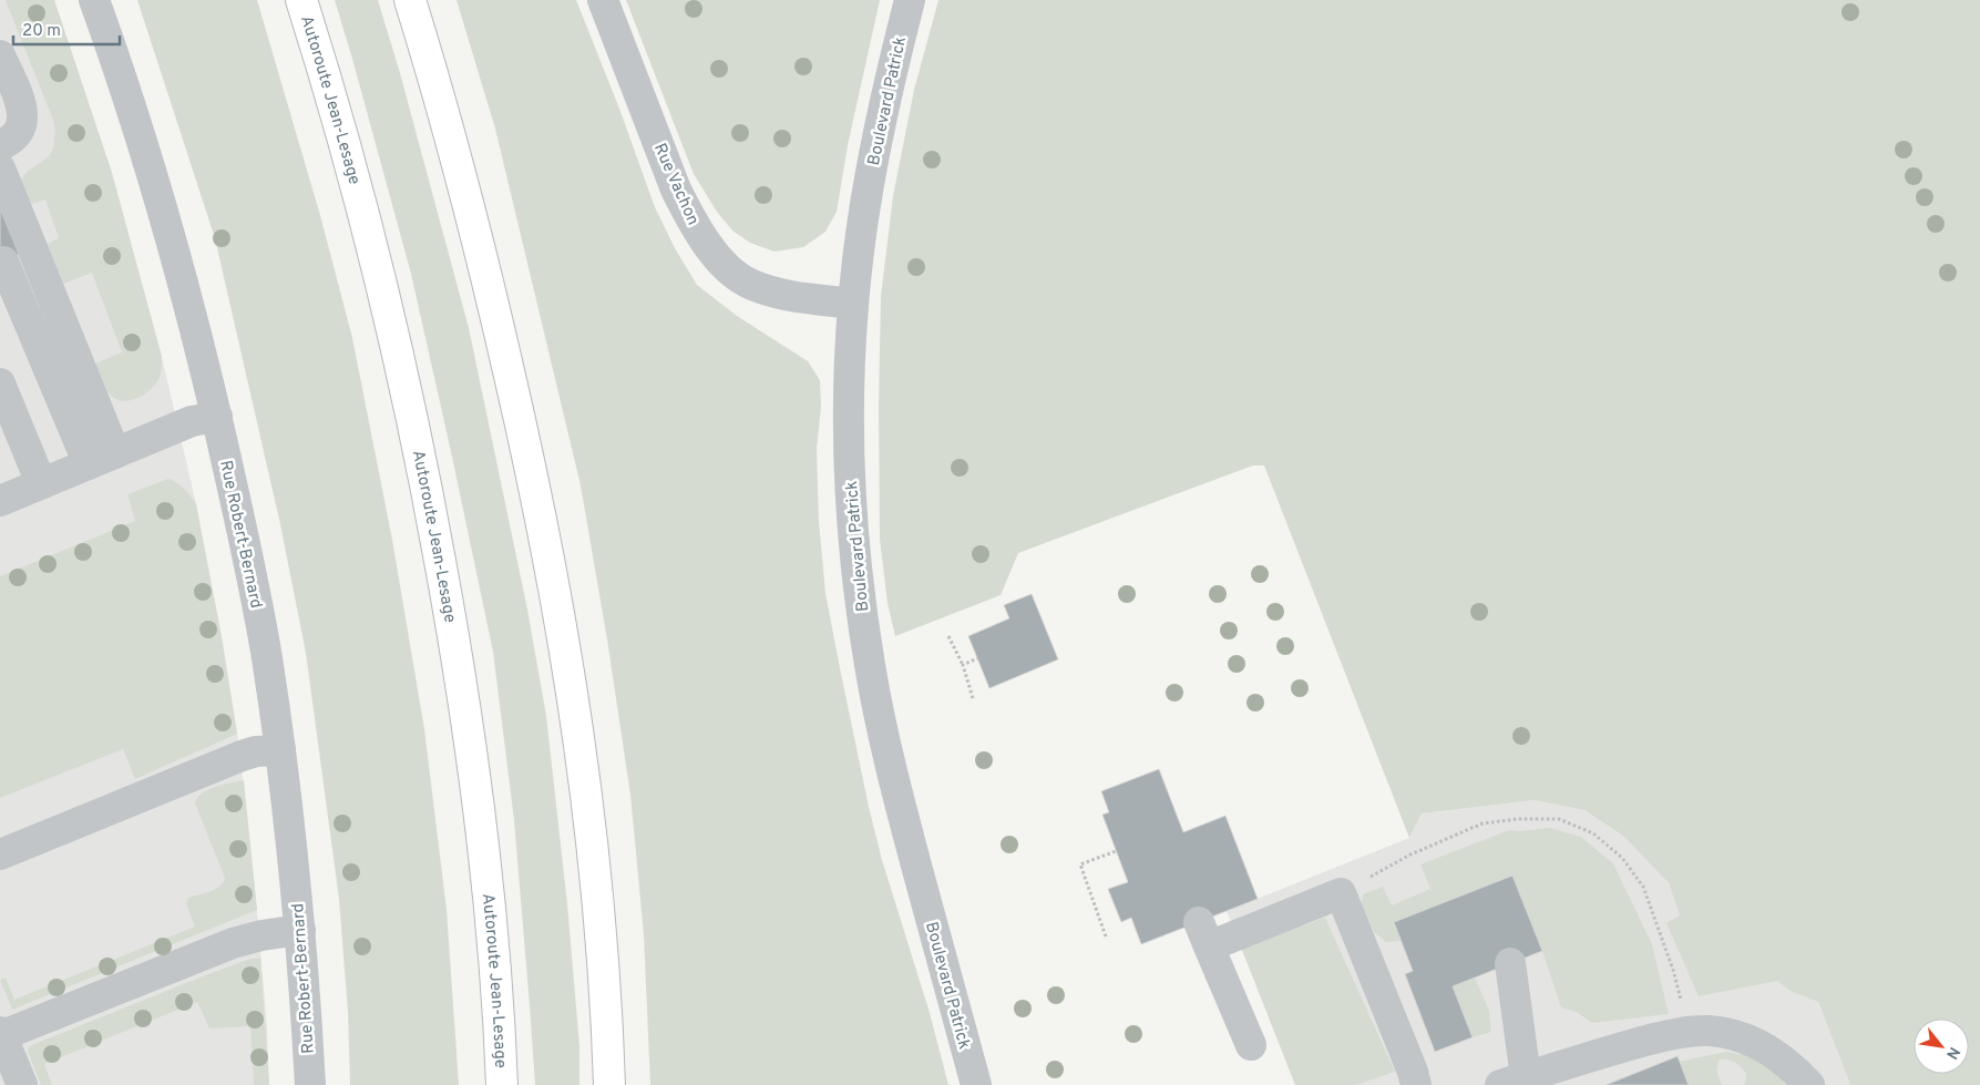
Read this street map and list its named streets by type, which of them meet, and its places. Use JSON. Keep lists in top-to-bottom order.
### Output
{
  "streets": {
    "highway": ["Autoroute Jean-Lesage"],
    "street": ["Boulevard Patrick", "Rue Vachon", "Rue Robert-Bernard"]
  },
  "crossings": [
    ["Boulevard Patrick", "Rue Vachon"]
  ],
  "scale_bar": "20 m",
  "north": "bottom right"
}
